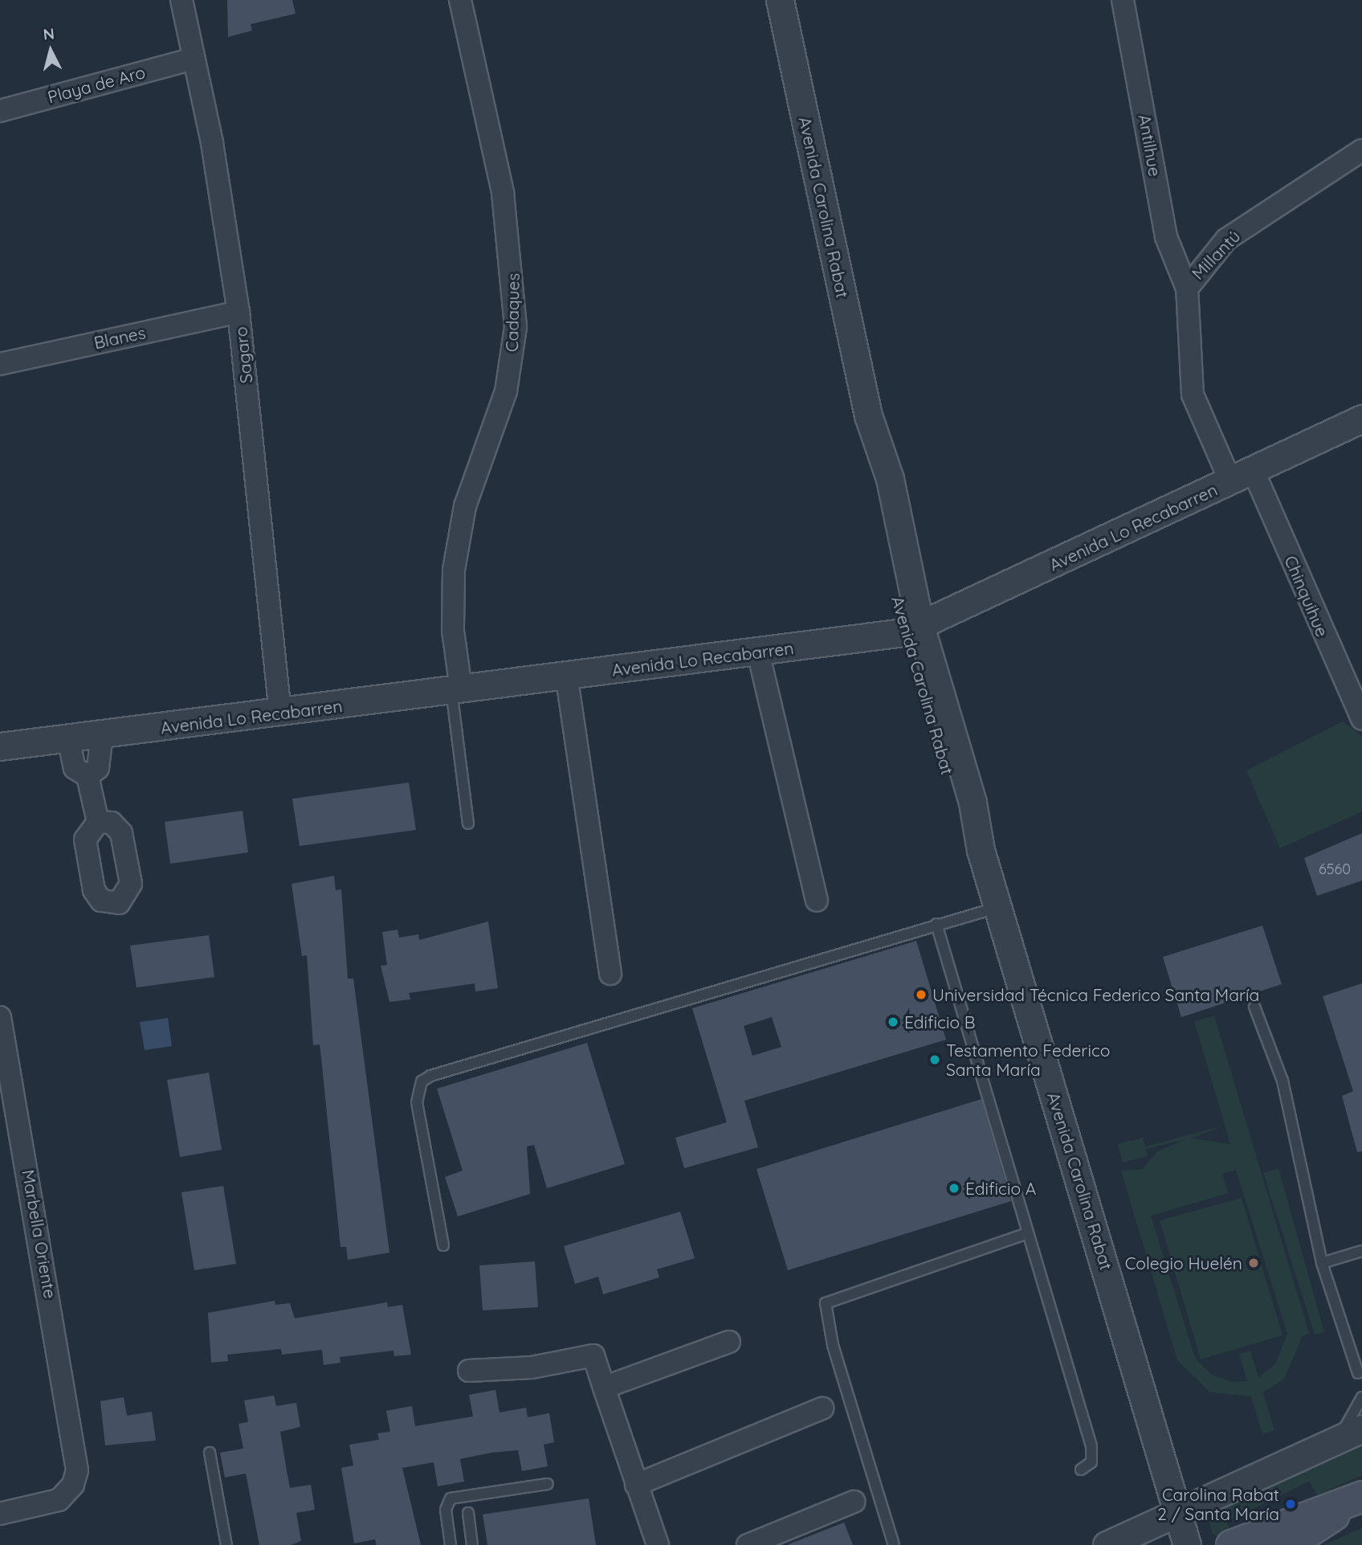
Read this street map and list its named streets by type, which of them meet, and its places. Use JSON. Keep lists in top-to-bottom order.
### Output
{
  "streets": {
    "street": [
      "Playa de Aro",
      "Antilhue",
      "Avenida Carolina Rabat",
      "Millantú",
      "Cadaques",
      "Blanes",
      "Sagaro",
      "Avenida Lo Recabarren",
      "Chinquihue",
      "Marbella Oriente"
    ]
  },
  "crossings": [
    ["Playa de Aro", "Sagaro"],
    ["Antilhue", "Millantú"],
    ["Avenida Carolina Rabat", "Avenida Lo Recabarren"],
    ["Millantú", "Avenida Lo Recabarren"],
    ["Millantú", "Chinquihue"],
    ["Cadaques", "Avenida Lo Recabarren"],
    ["Blanes", "Sagaro"],
    ["Sagaro", "Avenida Lo Recabarren"],
    ["Avenida Lo Recabarren", "Chinquihue"]
  ],
  "places": [
    "Universidad Técnica Federico Santa María",
    "Edificio B",
    "Testamento Federico Santa María",
    "Edificio A",
    "Colegio Huelén",
    "Carolina Rabat 2 / Santa María"
  ],
  "house_numbers": ["6560"],
  "north": "top"
}
